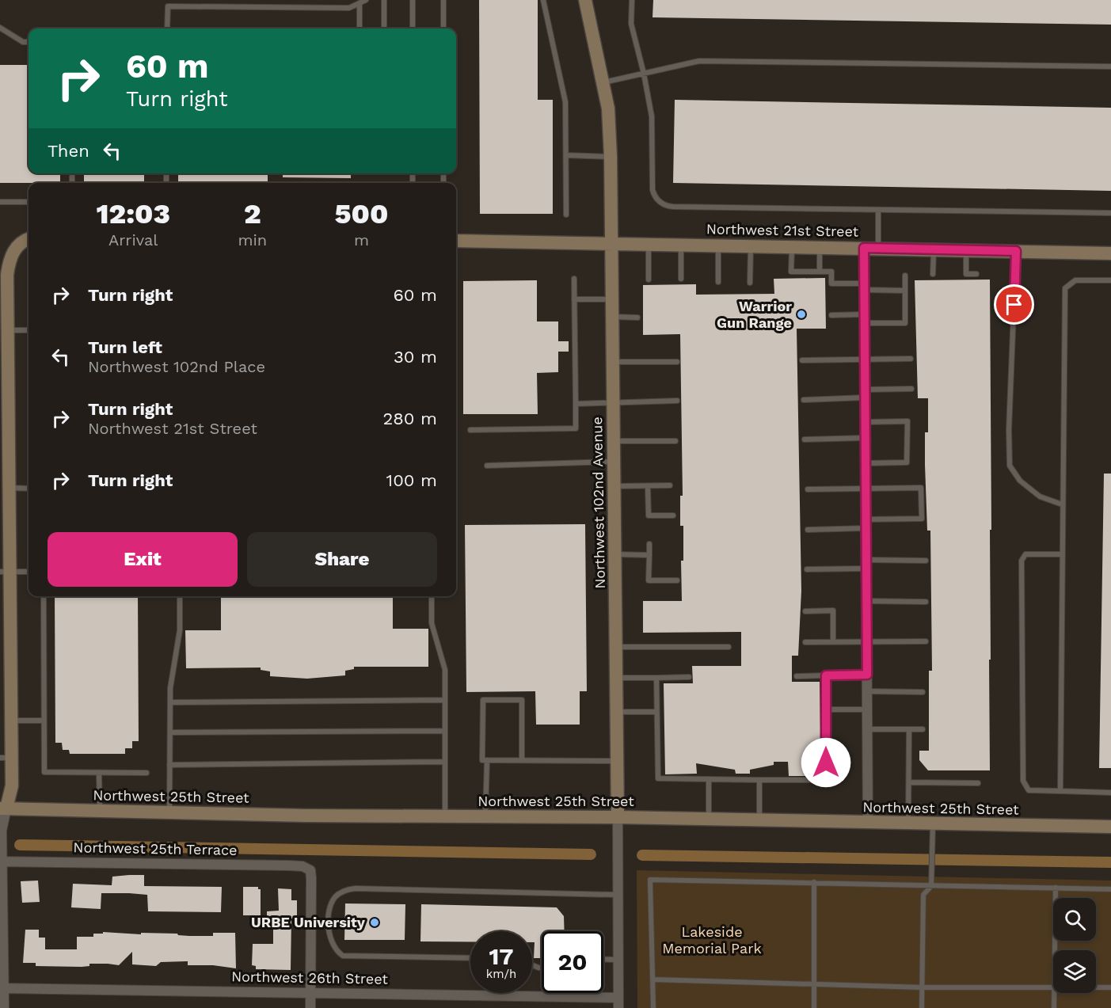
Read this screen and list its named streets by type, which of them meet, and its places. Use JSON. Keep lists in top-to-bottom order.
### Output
{
  "streets": {
    "street": [
      "Northwest 21st Street",
      "Northwest 102nd Avenue",
      "Northwest 25th Street",
      "Northwest 25th Terrace",
      "Northwest 26th Street"
    ]
  },
  "crossings": [
    ["Northwest 21st Street", "Northwest 102nd Avenue"],
    ["Northwest 102nd Avenue", "Northwest 25th Street"],
    ["Northwest 102nd Avenue", "Northwest 26th Street"],
    ["Northwest 25th Terrace", "Northwest 26th Street"]
  ],
  "parks": ["Lakeside Memorial Park"],
  "places": ["Warrior Gun Range", "URBE University"],
  "page": {
    "turn": ["60 m", "Turn right"],
    "then": "Then",
    "eta": [
      "12:03",
      "Arrival",
      "2",
      "min",
      "500",
      "m"
    ],
    "list": [
      {
        "name": "Turn right",
        "value": "60 m"
      },
      {
        "name": "Turn left",
        "note": "Northwest 102nd Place",
        "value": "30 m"
      },
      {
        "name": "Turn right",
        "note": "Northwest 21st Street",
        "value": "280 m"
      },
      {
        "name": "Turn right",
        "value": "100 m"
      }
    ],
    "buttons": ["Exit", "Share"],
    "speed": "17 km/h",
    "limit": "20"
  }
}
